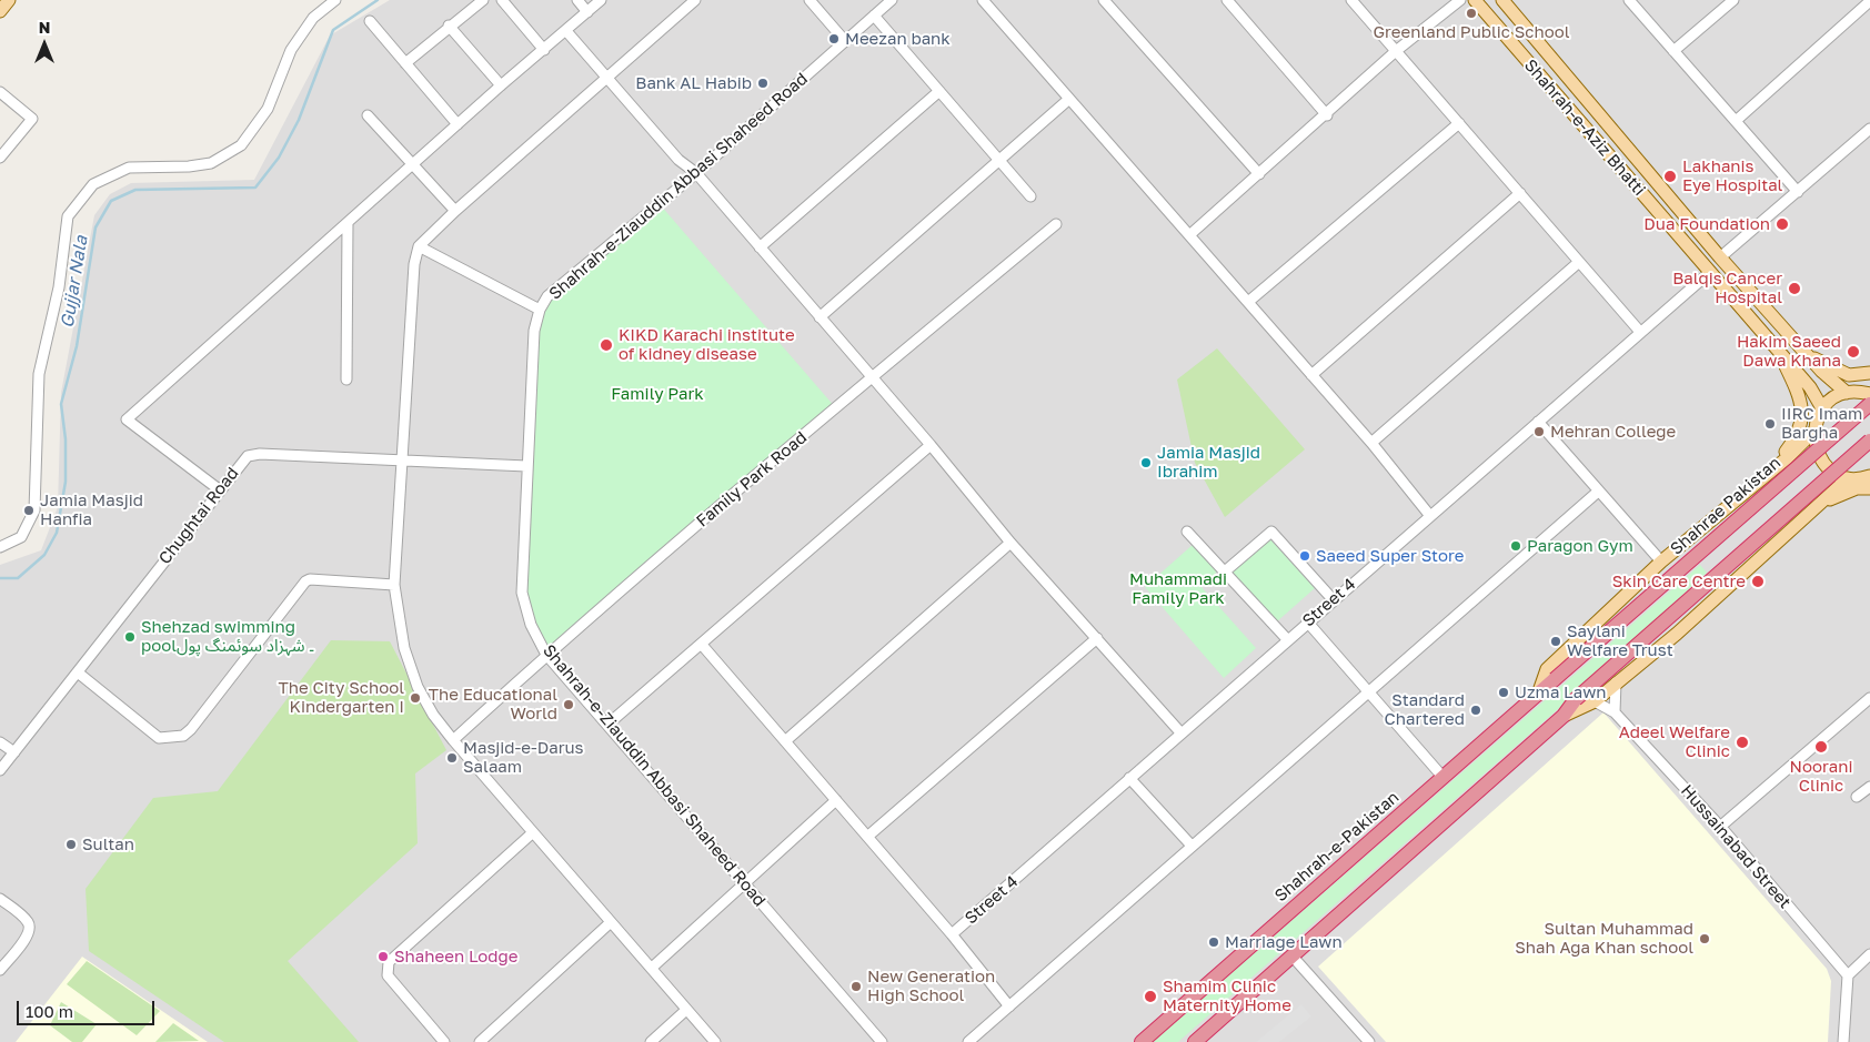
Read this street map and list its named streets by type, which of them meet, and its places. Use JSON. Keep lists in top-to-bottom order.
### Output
{
  "streets": {
    "highway": ["Shahrae Pakistan", "Shahrah-e-Pakistan"],
    "main road": ["Shahrah-e-Aziz Bhatti"],
    "street": [
      "Shahrah-e-Ziauddin Abbasi Shaheed Road",
      "Family Park Road",
      "Chughtai Road",
      "Street 4",
      "Hussainabad Street"
    ]
  },
  "crossings": [
    ["Shahrah-e-Aziz Bhatti", "Street 4"],
    ["Shahrah-e-Ziauddin Abbasi Shaheed Road", "Family Park Road"],
    ["Shahrah-e-Ziauddin Abbasi Shaheed Road", "Chughtai Road"],
    ["Shahrae Pakistan", "Shahrah-e-Pakistan"]
  ],
  "water": ["Gujjar Nala"],
  "parks": ["Family Park", "Muhammadi Family Park"],
  "places": [
    "Greenland Public School",
    "Meezan bank",
    "Bank AL Habib",
    "Lakhanis Eye Hospital",
    "Dua Foundation",
    "Balqis Cancer Hospital",
    "KIKD Karachi institute of kidney disease",
    "Hakim Saeed Dawa Khana",
    "IIRC Imam Bargha",
    "Mehran College",
    "Jamia Masjid Ibrahim",
    "Jamia Masjid Hanfia",
    "Paragon Gym",
    "Saeed Super Store",
    "Skin Care Centre",
    "Shehzad swimming pool۔ شہزاد سوئمنگ پول",
    "Saylani Welfare Trust",
    "Uzma Lawn",
    "The City School Kindergarten I",
    "The Educational World",
    "Standard Chartered",
    "Adeel Welfare Clinic",
    "Noorani Clinic",
    "Masjid-e-Darus Salaam",
    "Sultan",
    "Sultan Muhammad Shah Aga Khan school",
    "Marriage Lawn",
    "Shaheen Lodge",
    "New Generation High School",
    "Shamim Clinic Maternity Home"
  ],
  "scale_bar": "100 m",
  "north": "top"
}
